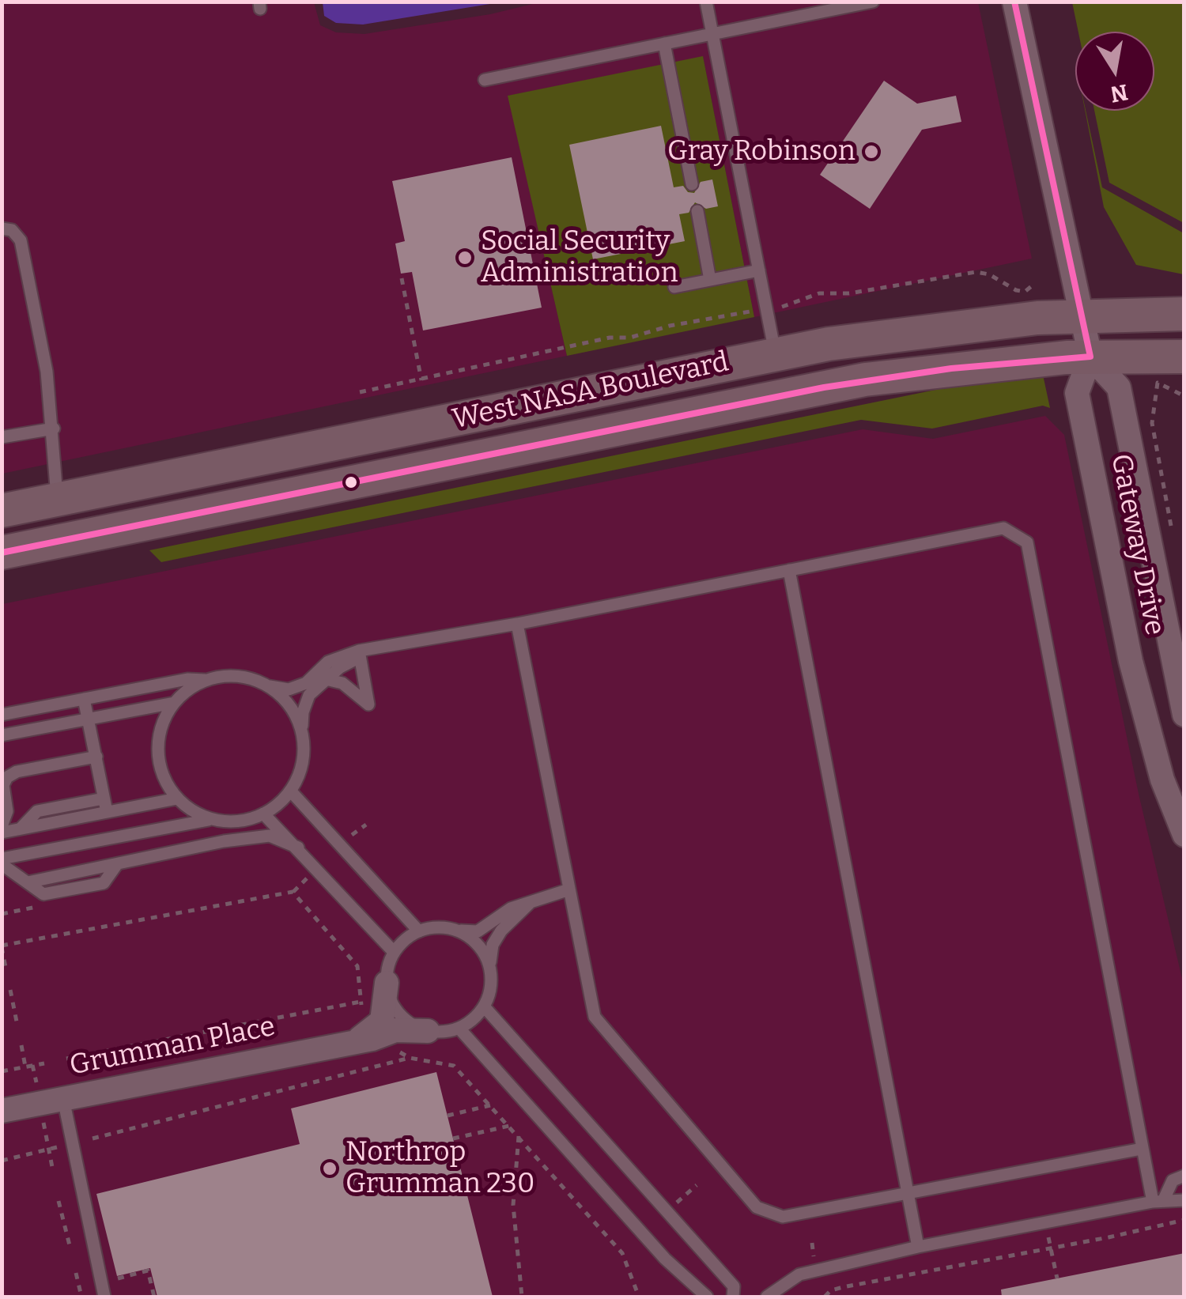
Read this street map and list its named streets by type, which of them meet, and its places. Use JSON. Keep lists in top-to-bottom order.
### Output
{
  "streets": {
    "main road": ["West NASA Boulevard"],
    "street": ["Gateway Drive", "Grumman Place"]
  },
  "crossings": [
    ["West NASA Boulevard", "Gateway Drive"]
  ],
  "places": ["Gray Robinson", "Social Security Administration", "Northrop Grumman 230"],
  "north": "bottom"
}
